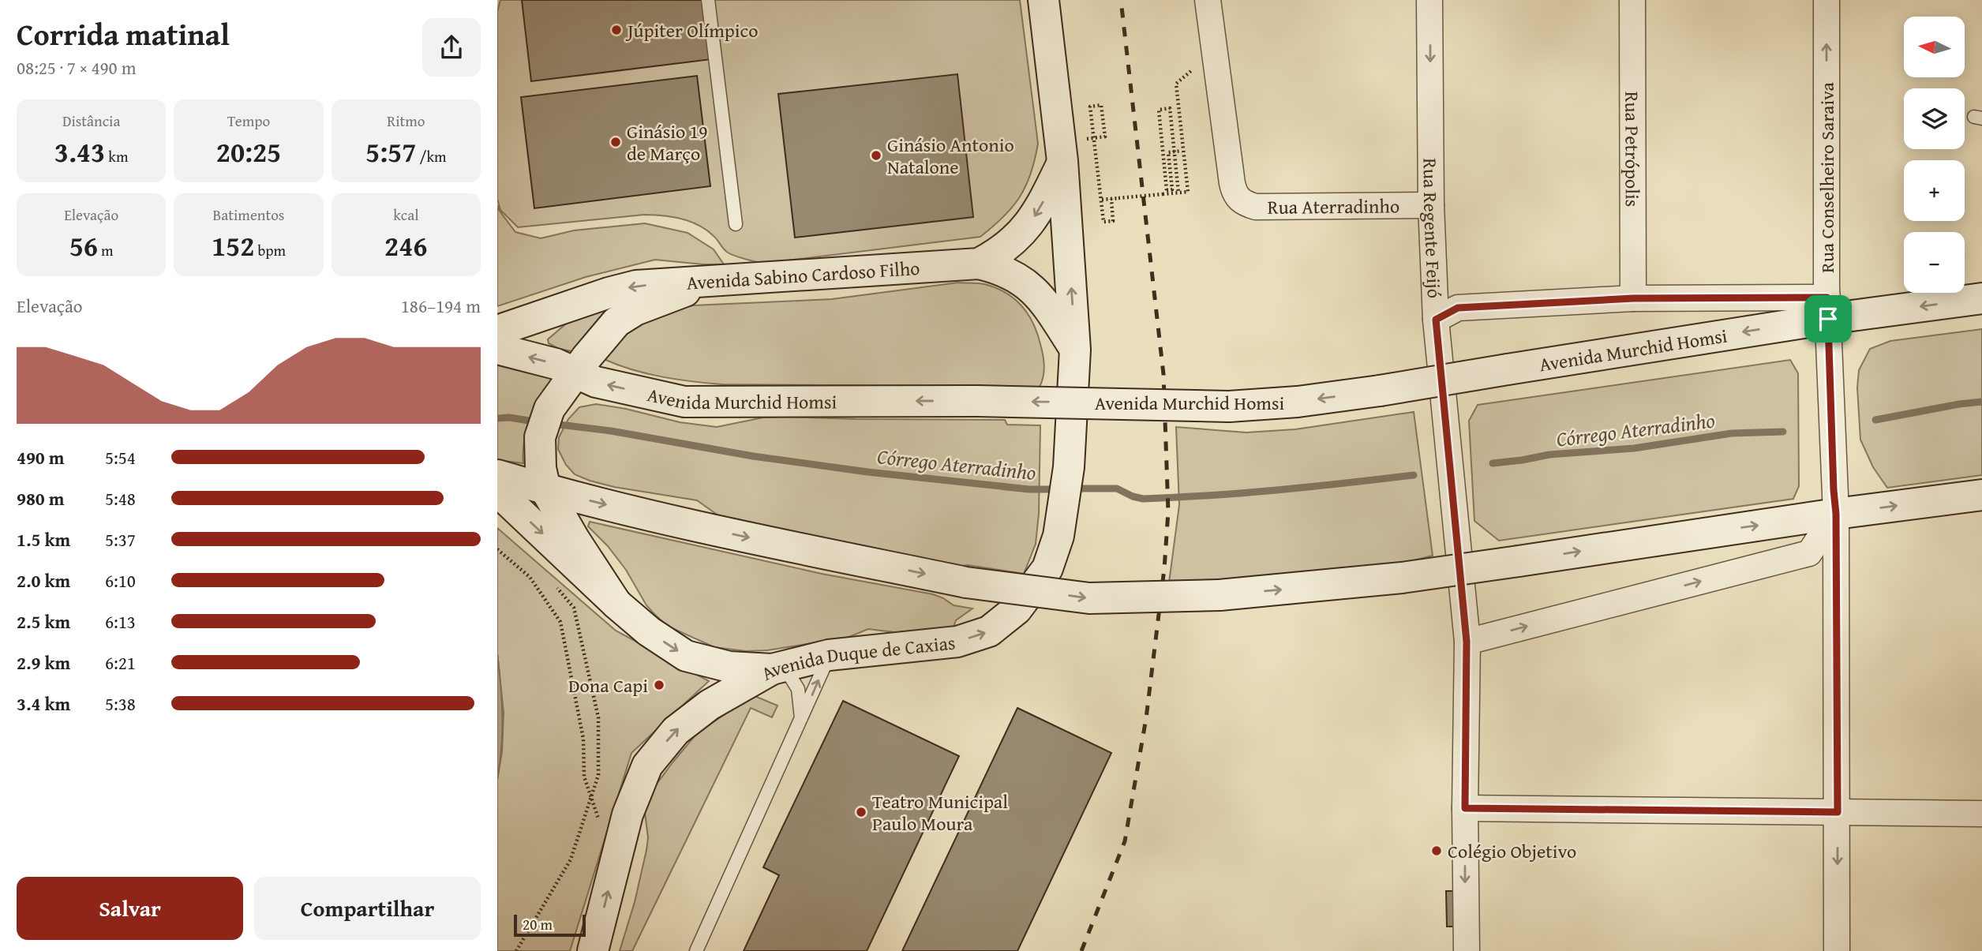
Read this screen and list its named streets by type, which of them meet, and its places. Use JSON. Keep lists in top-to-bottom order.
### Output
{
  "streets": {
    "main road": ["Avenida Sabino Cardoso Filho", "Avenida Murchid Homsi", "Avenida Duque de Caxias"],
    "street": [
      "Rua Petrópolis",
      "Rua Conselheiro Saraiva",
      "Rua Aterradinho",
      "Rua Regente Feijó"
    ]
  },
  "crossings": [
    ["Rua Conselheiro Saraiva", "Avenida Murchid Homsi"],
    ["Rua Aterradinho", "Rua Regente Feijó"]
  ],
  "one_way": ["Rua Regente Feijó", "Avenida Duque de Caxias"],
  "water": ["Córrego Aterradinho"],
  "places": [
    "Júpiter Olímpico",
    "Ginásio 19 de Março",
    "Ginásio Antonio Natalone",
    "Dona Capi",
    "Teatro Municipal Paulo Moura",
    "Colégio Objetivo"
  ],
  "scale_bar": "20 m",
  "north": "left",
  "page": {
    "heading": ["Corrida matinal", "08:25 · 7 × 490 m"],
    "map_buttons": ["+", "−"],
    "stats": [
      ["Distância", "3.43 km"],
      ["Tempo", "20:25"],
      ["Ritmo", "5:57 /km"],
      ["Elevação", "56 m"],
      ["Batimentos", "152 bpm"],
      ["kcal", "246"]
    ],
    "chart": ["Elevação", "186–194 m"],
    "list": [
      {
        "name": "490 m",
        "note": "5:54"
      },
      {
        "name": "980 m",
        "note": "5:48"
      },
      {
        "name": "1.5 km",
        "note": "5:37"
      },
      {
        "name": "2.0 km",
        "note": "6:10"
      },
      {
        "name": "2.5 km",
        "note": "6:13"
      },
      {
        "name": "2.9 km",
        "note": "6:21"
      },
      {
        "name": "3.4 km",
        "note": "5:38"
      }
    ],
    "buttons": ["Salvar", "Compartilhar"],
    "scale": "20 m"
  }
}
